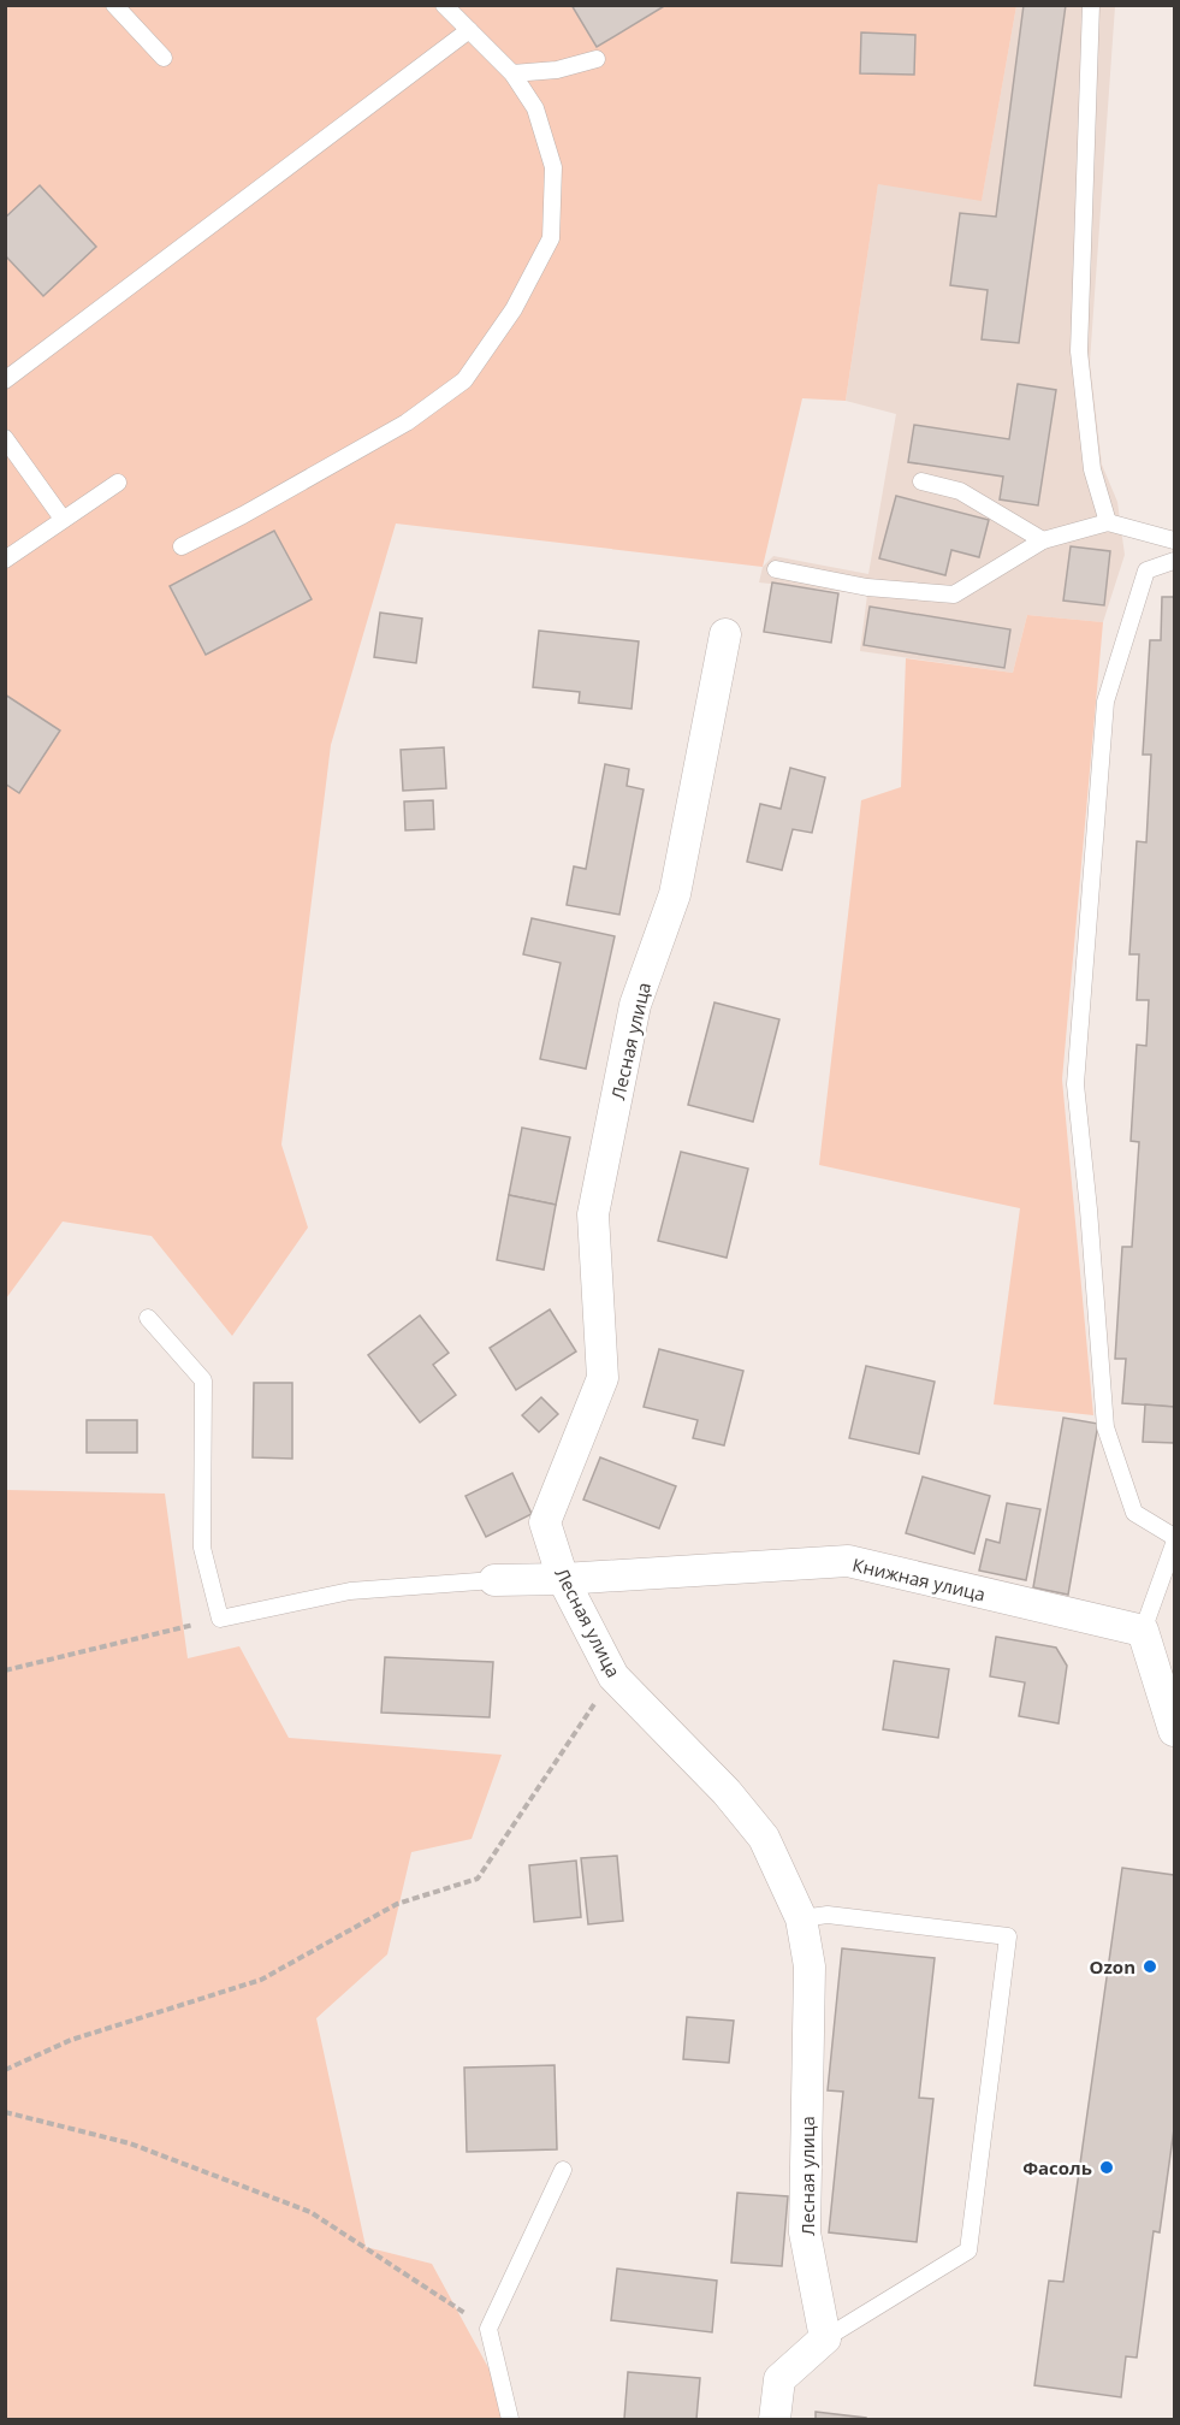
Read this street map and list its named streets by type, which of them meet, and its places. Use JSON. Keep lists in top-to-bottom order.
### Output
{
  "streets": {
    "street": ["Лесная улица", "Книжная улица"]
  },
  "crossings": [
    ["Лесная улица", "Книжная улица"]
  ],
  "places": ["Ozon", "Фасоль"]
}
